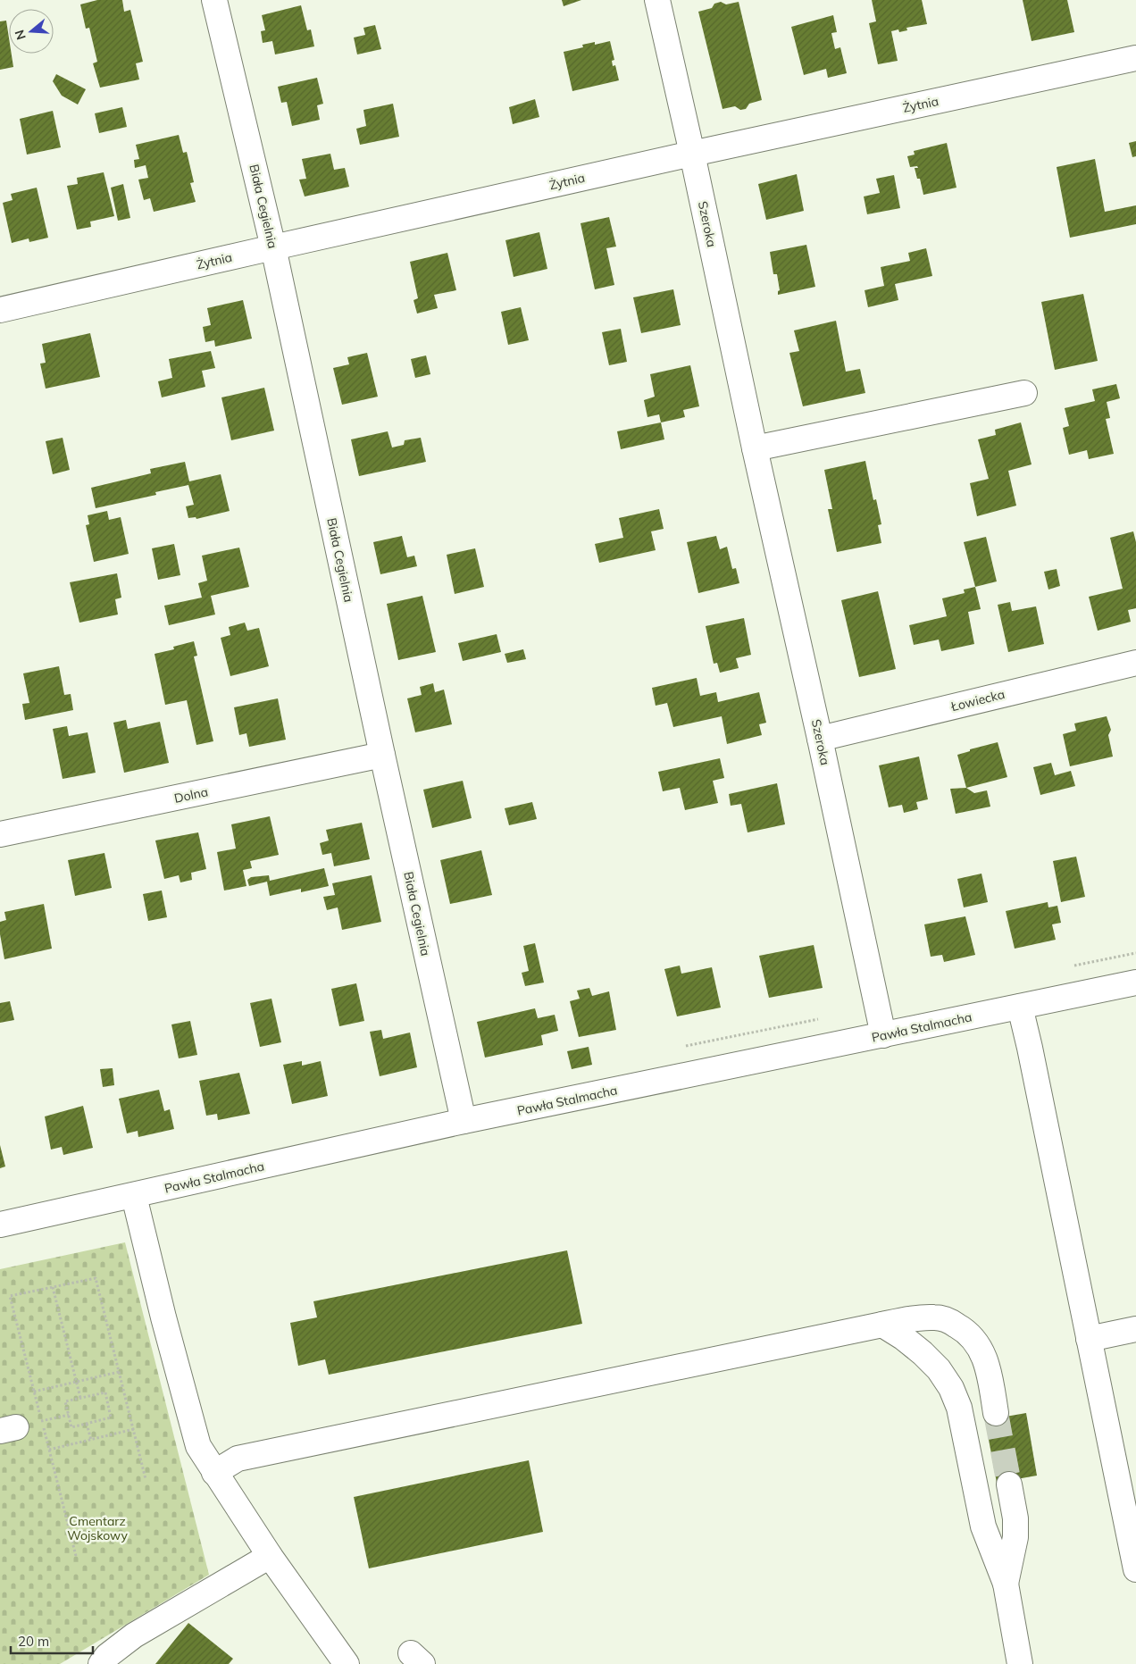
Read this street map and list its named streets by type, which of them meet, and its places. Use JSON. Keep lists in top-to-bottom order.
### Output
{
  "streets": {
    "street": [
      "Żytnia",
      "Biała Cegielnia",
      "Szeroka",
      "Łowiecka",
      "Dolna",
      "Pawła Stalmacha"
    ]
  },
  "crossings": [
    ["Żytnia", "Biała Cegielnia"],
    ["Żytnia", "Szeroka"],
    ["Biała Cegielnia", "Dolna"],
    ["Biała Cegielnia", "Pawła Stalmacha"],
    ["Szeroka", "Łowiecka"],
    ["Szeroka", "Pawła Stalmacha"]
  ],
  "parks": ["Cmentarz Wojskowy"],
  "scale_bar": "20 m",
  "north": "left"
}
